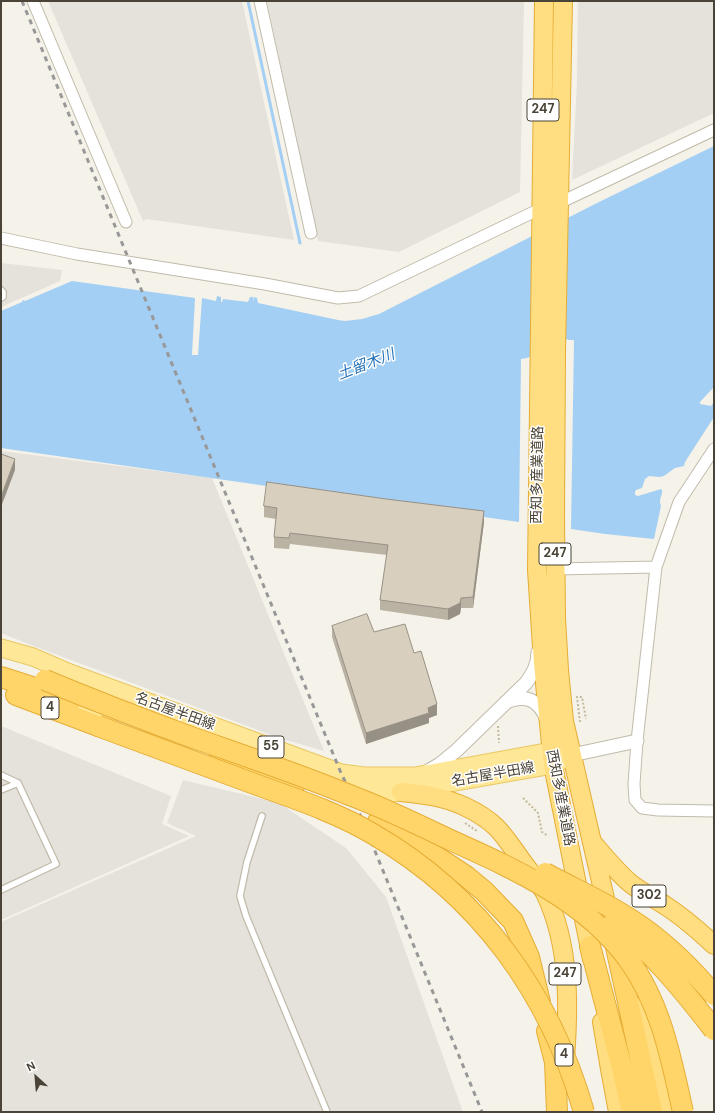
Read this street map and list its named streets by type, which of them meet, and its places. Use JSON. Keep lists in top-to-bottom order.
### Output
{
  "streets": {
    "highway": [
      "247",
      "西知多産業道路",
      "4",
      "302"
    ],
    "main road": ["名古屋半田線", "55"]
  },
  "crossings": [
    ["247", "名古屋半田線"],
    ["西知多産業道路", "名古屋半田線"],
    ["西知多産業道路", "302"],
    ["4", "名古屋半田線"]
  ],
  "water": ["土留木川"],
  "north": "top left"
}
